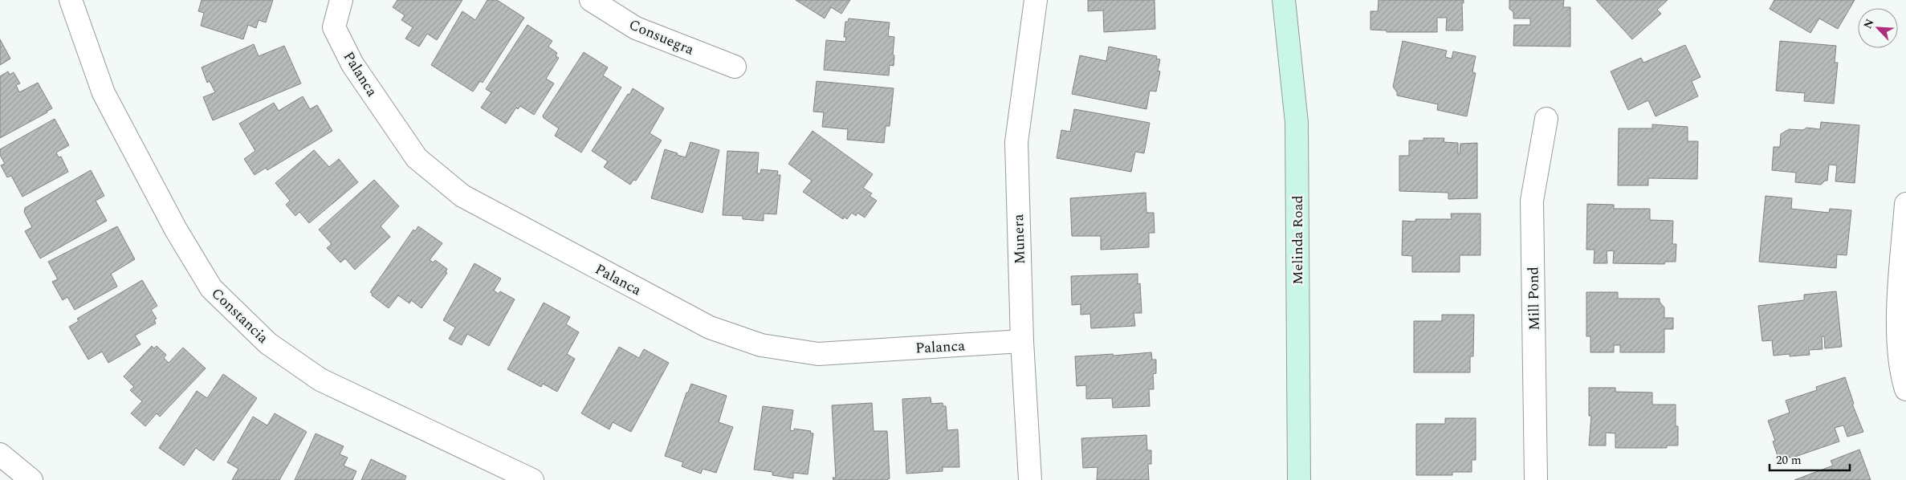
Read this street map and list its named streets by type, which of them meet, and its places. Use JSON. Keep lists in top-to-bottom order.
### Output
{
  "streets": {
    "main road": ["Melinda Road"],
    "street": [
      "Consuegra",
      "Palanca",
      "Munera",
      "Mill Pond",
      "Constancia"
    ]
  },
  "crossings": [
    ["Palanca", "Munera"]
  ],
  "scale_bar": "20 m",
  "north": "top left"
}
